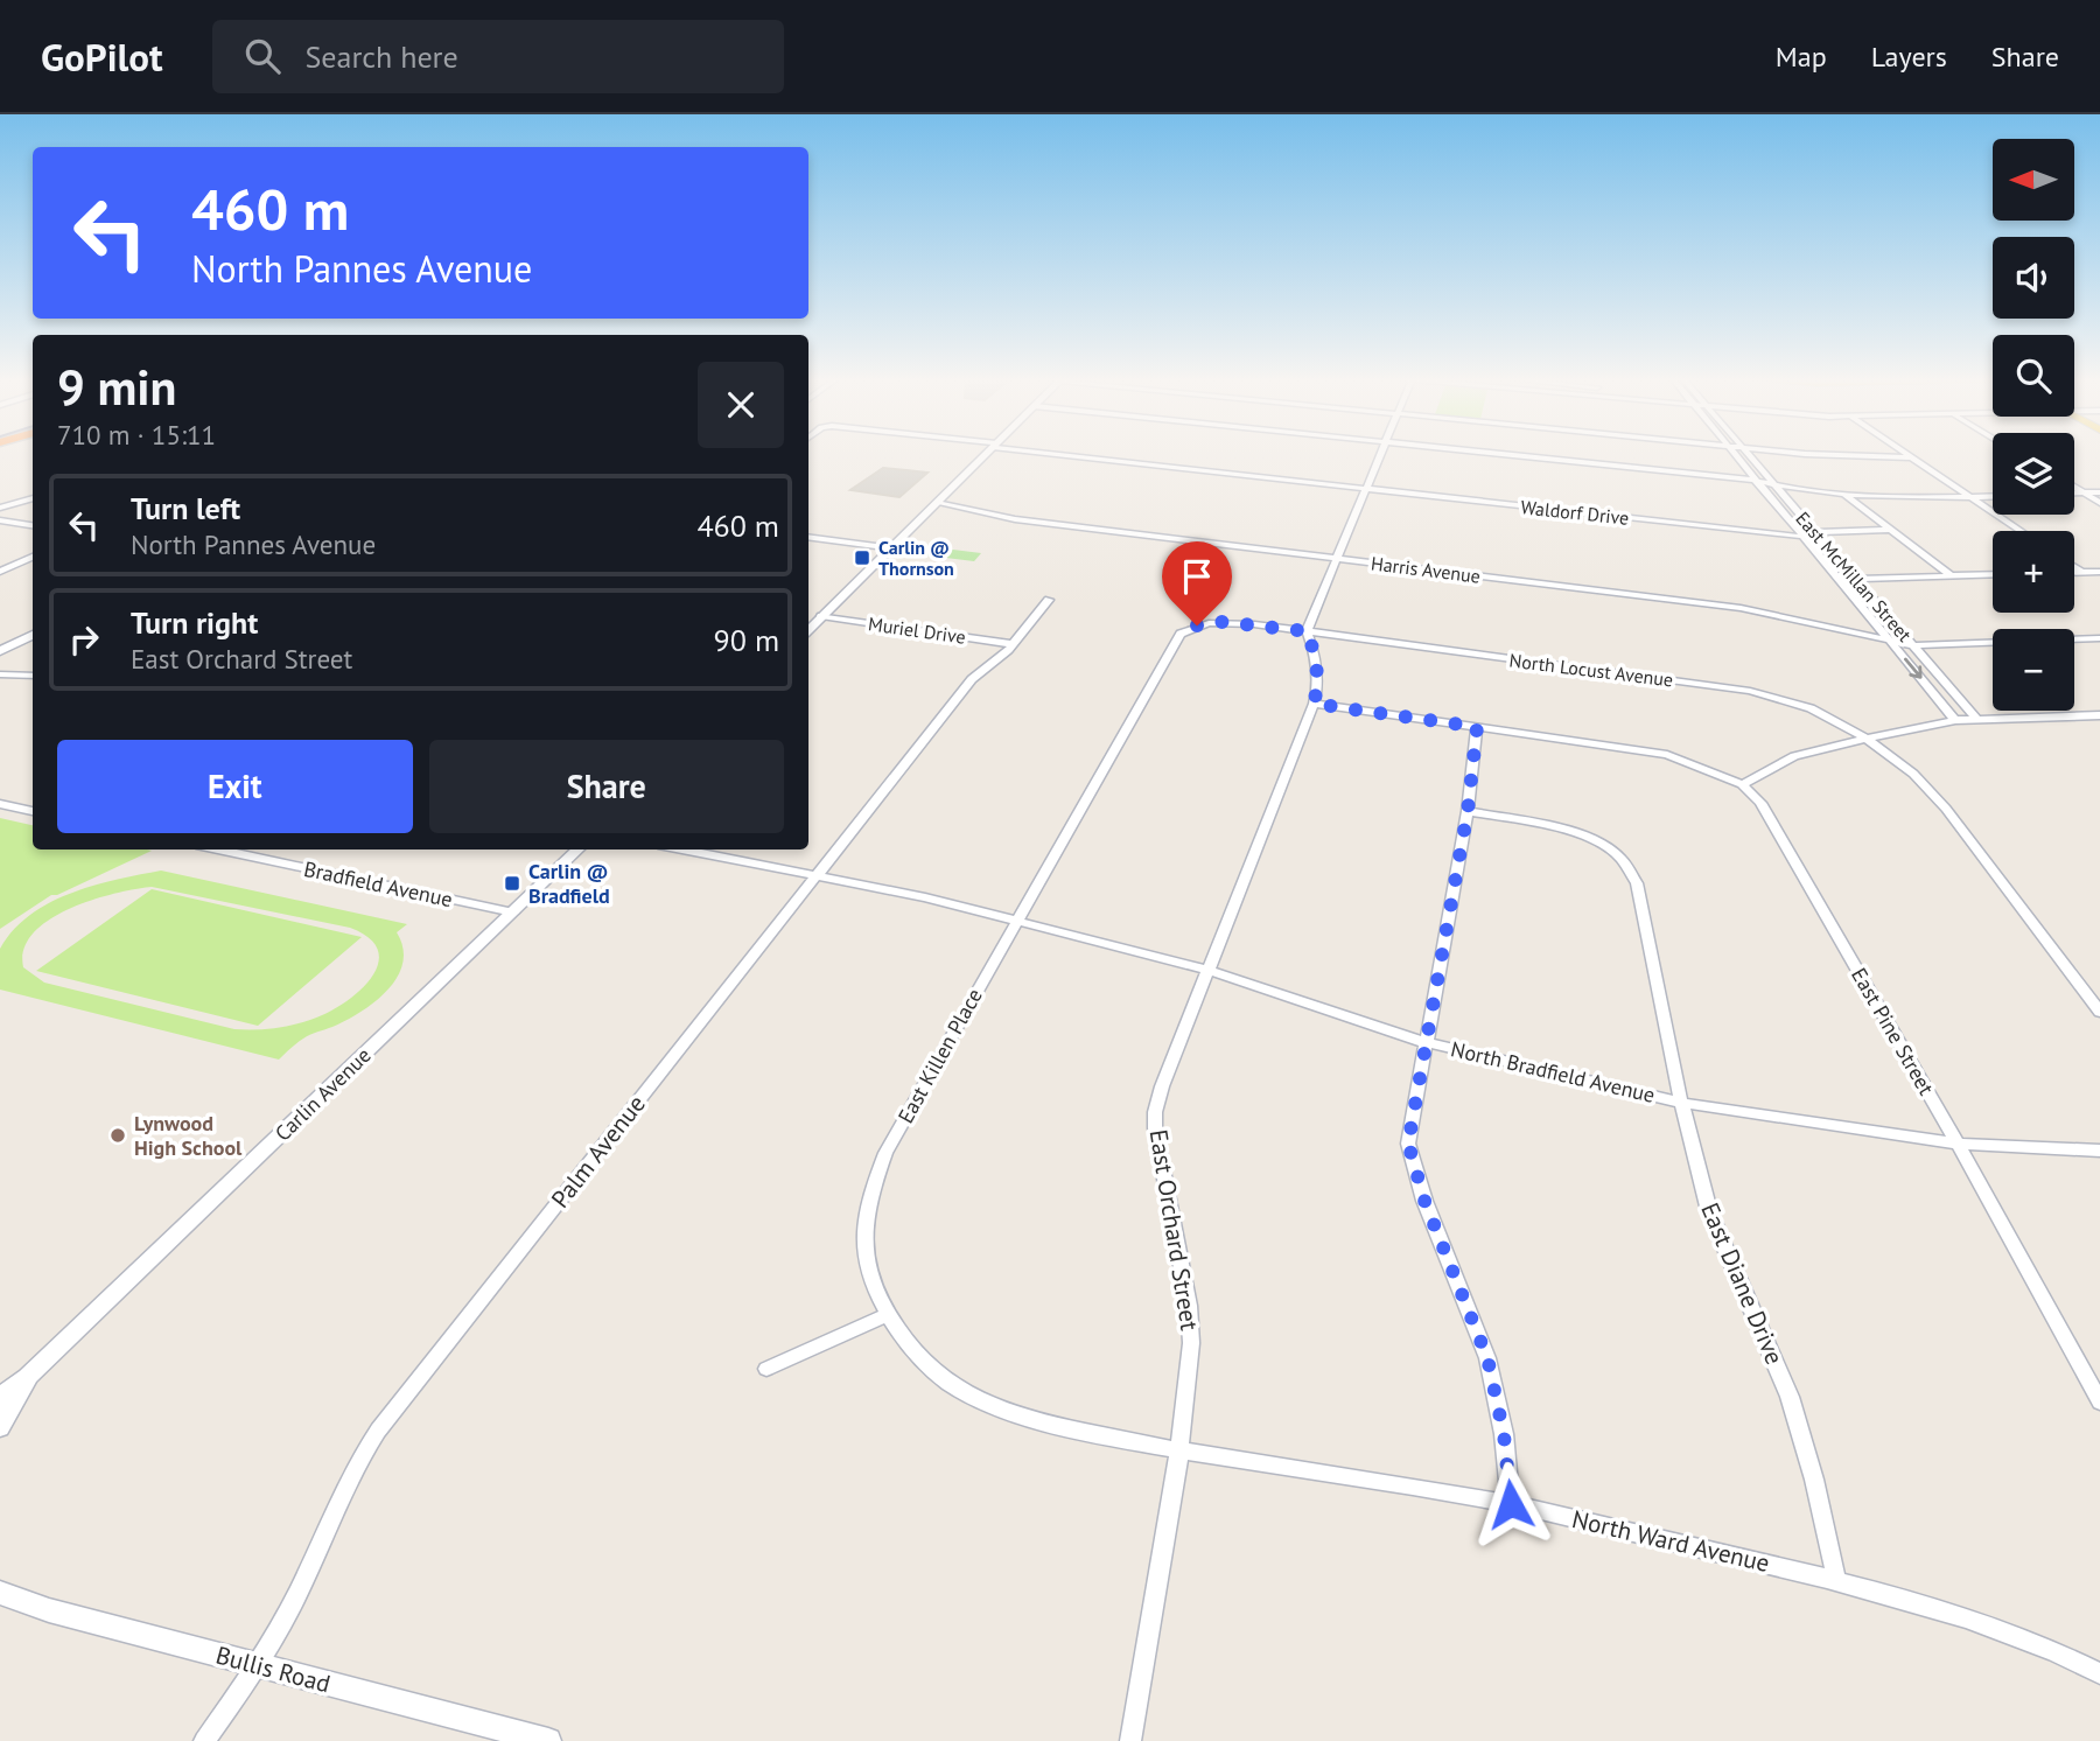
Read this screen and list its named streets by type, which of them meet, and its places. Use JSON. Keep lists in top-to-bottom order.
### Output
{
  "streets": {
    "street": [
      "Waldorf Drive",
      "Harris Avenue",
      "East McMillan Street",
      "Muriel Drive",
      "North Locust Avenue",
      "Bradfield Avenue",
      "East Pine Street",
      "East Killen Place",
      "North Bradfield Avenue",
      "Carlin Avenue",
      "Palm Avenue",
      "East Orchard Street",
      "East Diane Drive",
      "North Ward Avenue",
      "Bullis Road"
    ]
  },
  "crossings": [
    ["Waldorf Drive", "East McMillan Street"],
    ["Harris Avenue", "East McMillan Street"],
    ["Muriel Drive", "Palm Avenue"],
    ["North Locust Avenue", "East Killen Place"],
    ["North Locust Avenue", "East Orchard Street"],
    ["Bradfield Avenue", "Carlin Avenue"],
    ["East Pine Street", "North Bradfield Avenue"],
    ["East Killen Place", "North Bradfield Avenue"],
    ["East Killen Place", "East Orchard Street"],
    ["East Killen Place", "North Ward Avenue"],
    ["North Bradfield Avenue", "Palm Avenue"],
    ["North Bradfield Avenue", "East Orchard Street"],
    ["North Bradfield Avenue", "East Diane Drive"],
    ["Palm Avenue", "Bullis Road"],
    ["East Orchard Street", "North Ward Avenue"],
    ["East Diane Drive", "North Ward Avenue"]
  ],
  "places": {
    "transit": ["Carlin @ Thornson", "Carlin @ Bradfield"],
    "other": ["Lynwood High School"]
  },
  "north": "left",
  "page": {
    "header": "GoPilot",
    "search": "Search here",
    "nav": ["Map", "Layers", "Share"],
    "map_buttons": ["+", "−"],
    "turn": ["460 m", "North Pannes Avenue"],
    "heading": ["9 min", "710 m · 15:11"],
    "list": [
      {
        "name": "Turn left",
        "note": "North Pannes Avenue",
        "value": "460 m"
      },
      {
        "name": "Turn right",
        "note": "East Orchard Street",
        "value": "90 m"
      }
    ],
    "buttons": ["Exit", "Share"]
  }
}
